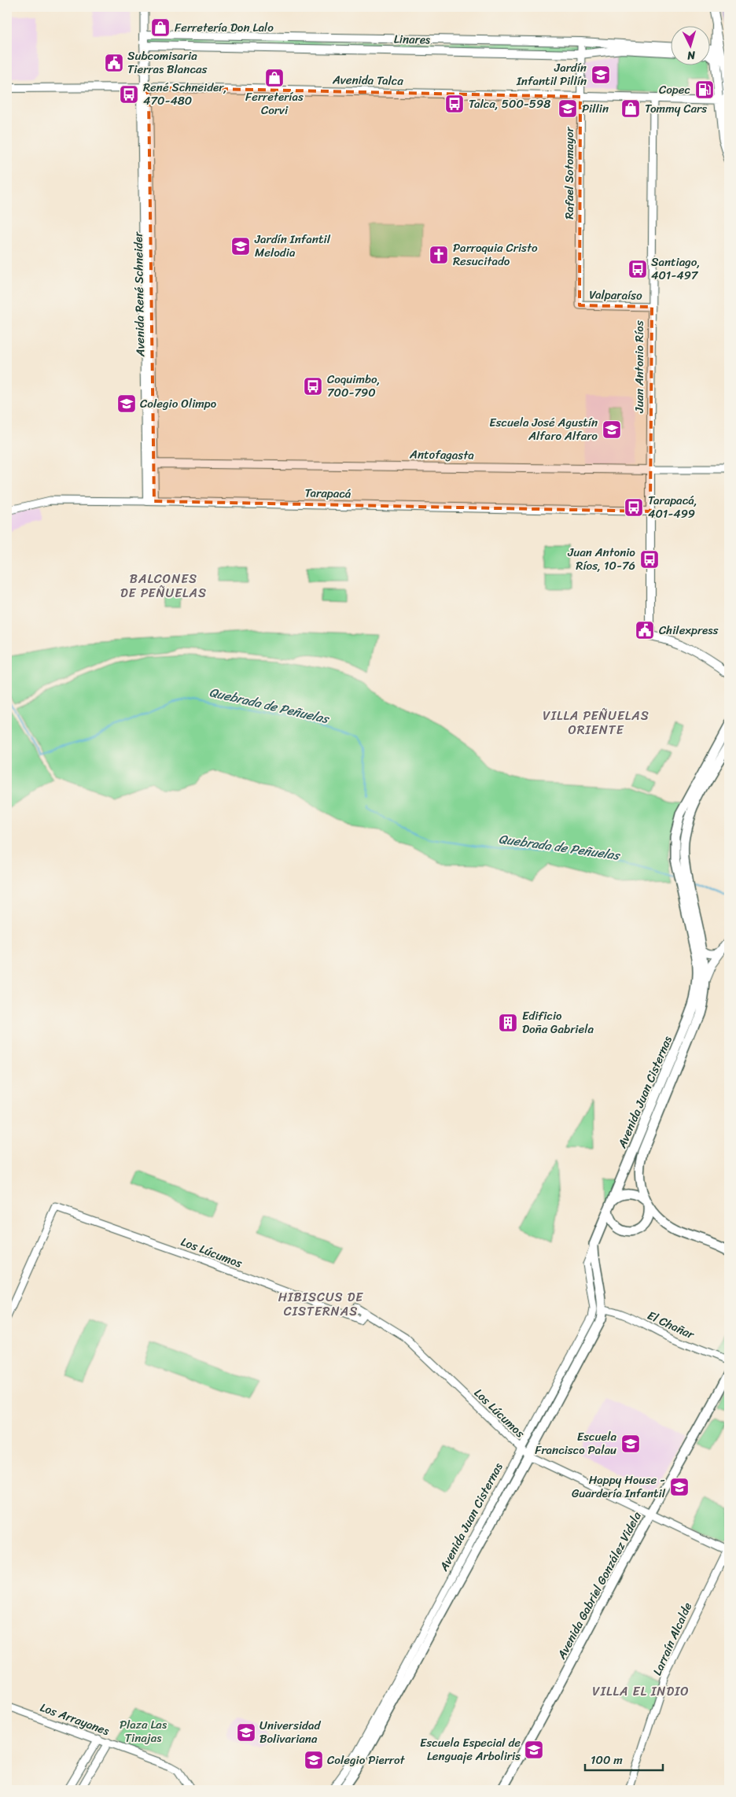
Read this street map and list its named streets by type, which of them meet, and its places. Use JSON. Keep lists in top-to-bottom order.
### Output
{
  "streets": {
    "main road": [
      "Linares",
      "Avenida Talca",
      "Avenida René Schneider",
      "Juan Antonio Ríos",
      "Antofagasta",
      "Tarapacá",
      "Avenida Juan Cisternas",
      "Avenida Gabriel González Videla"
    ],
    "street": [
      "Rafael Sotomayor",
      "Valparaíso",
      "Los Lúcumos",
      "El Chañar",
      "Larraín Alcalde",
      "Los Arrayanes"
    ]
  },
  "crossings": [
    ["Linares", "Rafael Sotomayor"],
    ["Linares", "Avenida René Schneider"],
    ["Avenida Talca", "Rafael Sotomayor"],
    ["Avenida Talca", "Avenida René Schneider"],
    ["Avenida Talca", "Juan Antonio Ríos"],
    ["Rafael Sotomayor", "Valparaíso"],
    ["Avenida René Schneider", "Antofagasta"],
    ["Avenida René Schneider", "Tarapacá"],
    ["Valparaíso", "Juan Antonio Ríos"],
    ["Juan Antonio Ríos", "Antofagasta"],
    ["Juan Antonio Ríos", "Tarapacá"],
    ["Avenida Juan Cisternas", "Los Lúcumos"],
    ["Avenida Juan Cisternas", "El Chañar"],
    ["Los Lúcumos", "Avenida Gabriel González Videla"],
    ["Los Lúcumos", "Larraín Alcalde"]
  ],
  "districts": [
    "BALCONES DE PEÑUELAS",
    "VILLA PEÑUELAS ORIENTE",
    "HIBISCUS DE CISTERNAS",
    "VILLA EL INDIO"
  ],
  "water": ["Quebrada de Peñuelas"],
  "parks": ["Plaza Las Tinajas"],
  "places": {
    "shop": ["Ferretería Don Lalo", "Ferreterías Corvi", "Tommy Cars"],
    "public building": ["Subcomisaria Tierras Blancas", "Chilexpress"],
    "school or university": [
      "Jardín Infantil Pillín",
      "Pillin",
      "Jardín Infantil Melodia",
      "Colegio Olimpo",
      "Escuela José Agustín Alfaro Alfaro",
      "Escuela Francisco Palau",
      "Happy House - Guardería Infantil",
      "Universidad Bolivariana",
      "Escuela Especial de Lenguaje Arboliris",
      "Colegio Pierrot"
    ],
    "fuel station": ["Copec"],
    "bus stop": [
      "René Schneider, 470-480",
      "Talca, 500-598",
      "Santiago, 401-497",
      "Coquimbo, 700-790",
      "Tarapacá, 401-499",
      "Juan Antonio Ríos, 10-76"
    ],
    "church": ["Parroquia Cristo Resucitado"],
    "building": ["Edificio Doña Gabriela"]
  },
  "scale_bar": "100 m",
  "north": "bottom"
}
